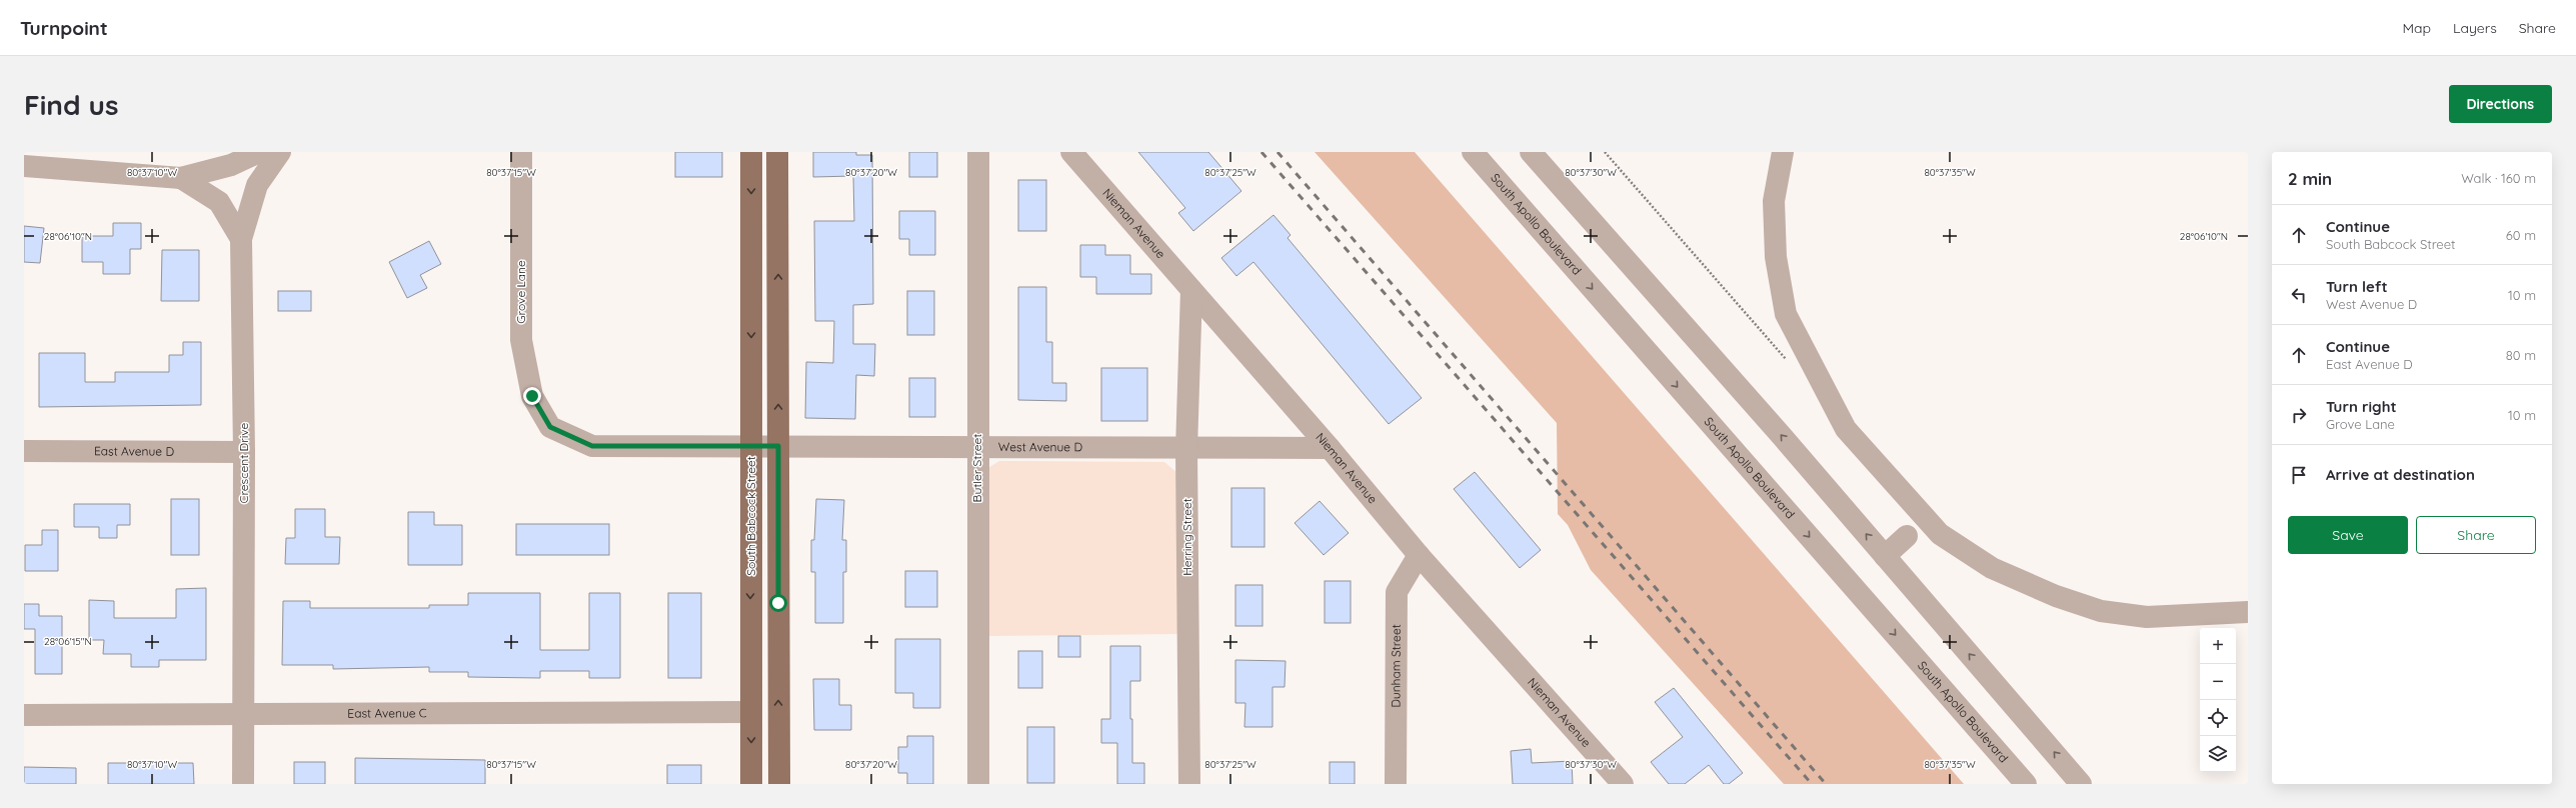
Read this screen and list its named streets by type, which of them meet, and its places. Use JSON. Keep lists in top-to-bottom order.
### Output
{
  "streets": {
    "main road": ["South Babcock Street"],
    "street": [
      "Nieman Avenue",
      "South Apollo Boulevard",
      "Grove Lane",
      "West Avenue D",
      "East Avenue D",
      "Crescent Drive",
      "Butler Street",
      "Herring Street",
      "Dunham Street",
      "East Avenue C"
    ]
  },
  "crossings": [
    ["Nieman Avenue", "West Avenue D"],
    ["Nieman Avenue", "Herring Street"],
    ["Nieman Avenue", "Dunham Street"],
    ["Grove Lane", "West Avenue D"],
    ["Grove Lane", "South Babcock Street"],
    ["West Avenue D", "Butler Street"],
    ["West Avenue D", "South Babcock Street"],
    ["West Avenue D", "Herring Street"],
    ["East Avenue D", "Crescent Drive"],
    ["Crescent Drive", "East Avenue C"],
    ["South Babcock Street", "East Avenue C"]
  ],
  "page": {
    "header": "Turnpoint",
    "nav": ["Map", "Layers", "Share"],
    "buttons": [
      "Directions",
      ["Save", "Share"]
    ],
    "title": "Find us",
    "heading": ["2 min", "Walk · 160 m"],
    "list": [
      ["Continue", "South Babcock Street", "60 m"],
      ["Turn left", "West Avenue D", "10 m"],
      ["Continue", "East Avenue D", "80 m"],
      ["Turn right", "Grove Lane", "10 m"],
      "Arrive at destination"
    ],
    "map_buttons": ["+", "−"]
  },
  "coordinates": [
    "80°37'10\"W",
    "80°37'15\"W",
    "80°37'20\"W",
    "80°37'25\"W",
    "80°37'30\"W",
    "80°37'35\"W",
    "28°06'10\"N",
    "28°06'15\"N"
  ]
}
